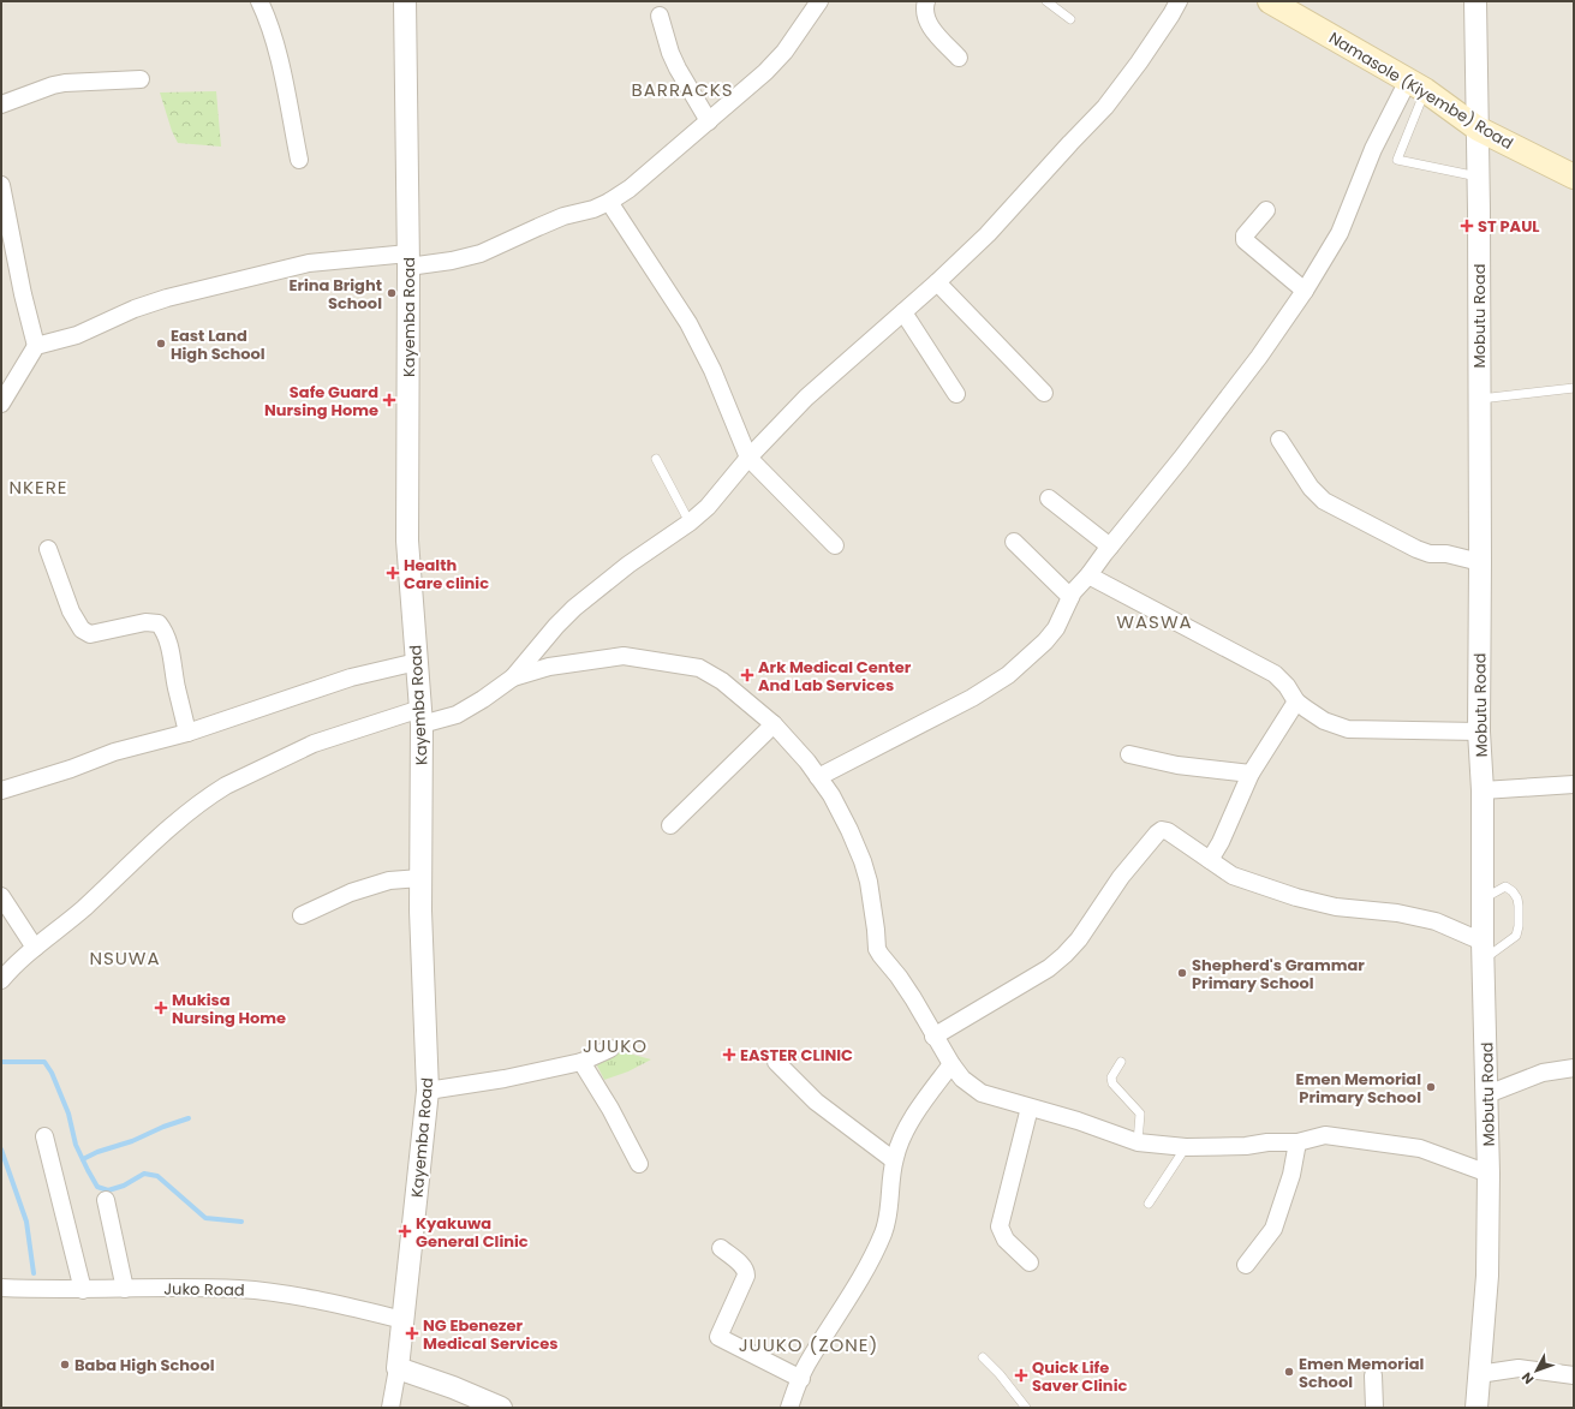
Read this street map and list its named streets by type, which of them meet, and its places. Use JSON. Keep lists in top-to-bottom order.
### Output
{
  "streets": {
    "main road": ["Namasole (Kiyembe) Road"],
    "street": ["Mobutu Road", "Kayemba Road", "Juko Road"]
  },
  "crossings": [
    ["Namasole (Kiyembe) Road", "Mobutu Road"],
    ["Kayemba Road", "Juko Road"]
  ],
  "districts": [
    "BARRACKS",
    "NKERE",
    "WASWA",
    "NSUWA",
    "JUUKO",
    "JUUKO (ZONE)"
  ],
  "places": {
    "health": [
      "ST PAUL",
      "Safe Guard Nursing Home",
      "Health Care clinic",
      "Ark Medical Center And Lab Services",
      "Mukisa Nursing Home",
      "EASTER CLINIC",
      "Kyakuwa General Clinic",
      "NG Ebenezer Medical Services",
      "Quick Life Saver Clinic"
    ],
    "other": [
      "Erina Bright School",
      "East Land High School",
      "Shepherd's Grammar Primary School",
      "Emen Memorial Primary School",
      "Baba High School",
      "Emen Memorial School"
    ]
  },
  "north": "bottom left"
}
